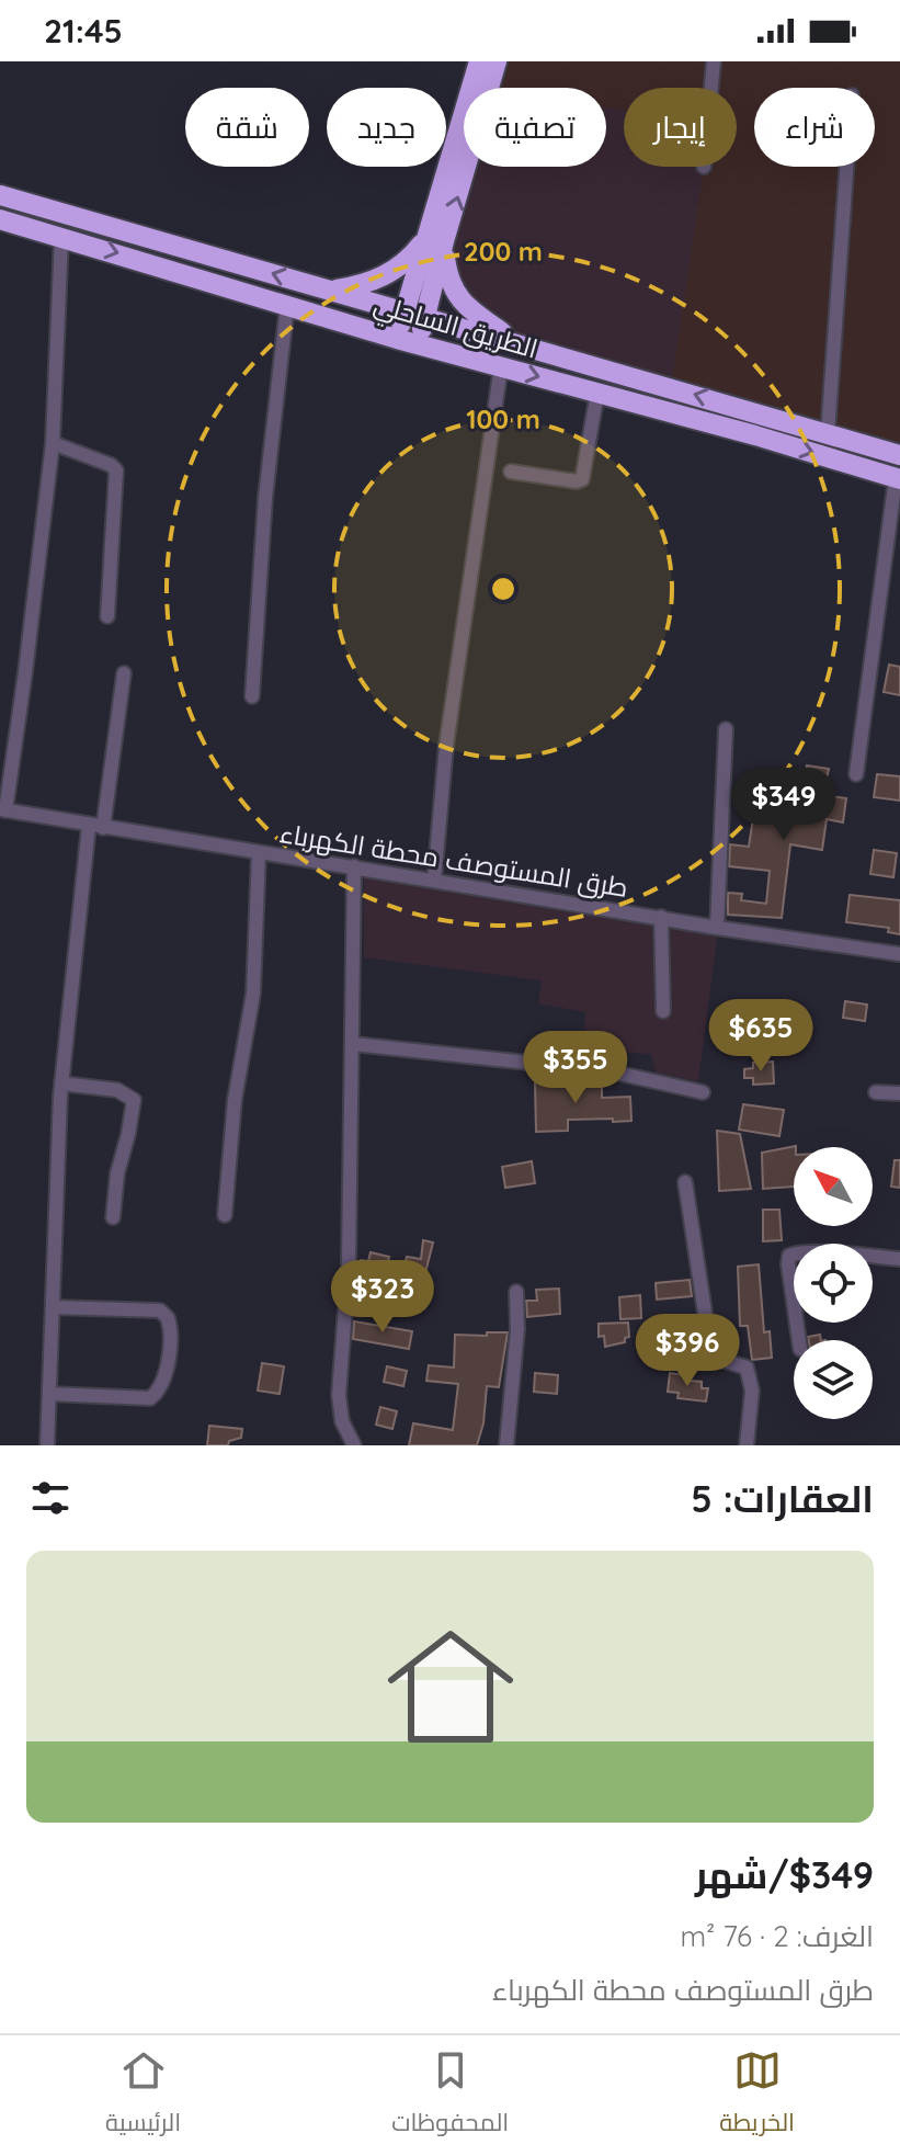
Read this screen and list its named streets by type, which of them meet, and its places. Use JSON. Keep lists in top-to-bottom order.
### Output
{
  "streets": {
    "highway": ["الطريق الساحلي"],
    "street": ["طرق المستوصف محطة الكهرباء"]
  },
  "north": "top left",
  "page": {
    "status": "21:45",
    "chip": [
      "شراء",
      "إيجار",
      "تصفية",
      "جديد",
      "شقة"
    ],
    "price": [
      "$349",
      "$635",
      "$355",
      "$323",
      "$396"
    ],
    "heading": "العقارات: 5",
    "list": [
      {
        "name": "$349/شهر",
        "note": "الغرف: 2 · 76 m² · طرق المستوصف محطة الكهرباء"
      }
    ],
    "tabs": ["الخريطة", "المحفوظات", "الرئيسية"]
  },
  "rings": ["200 m", "100 m"]
}
